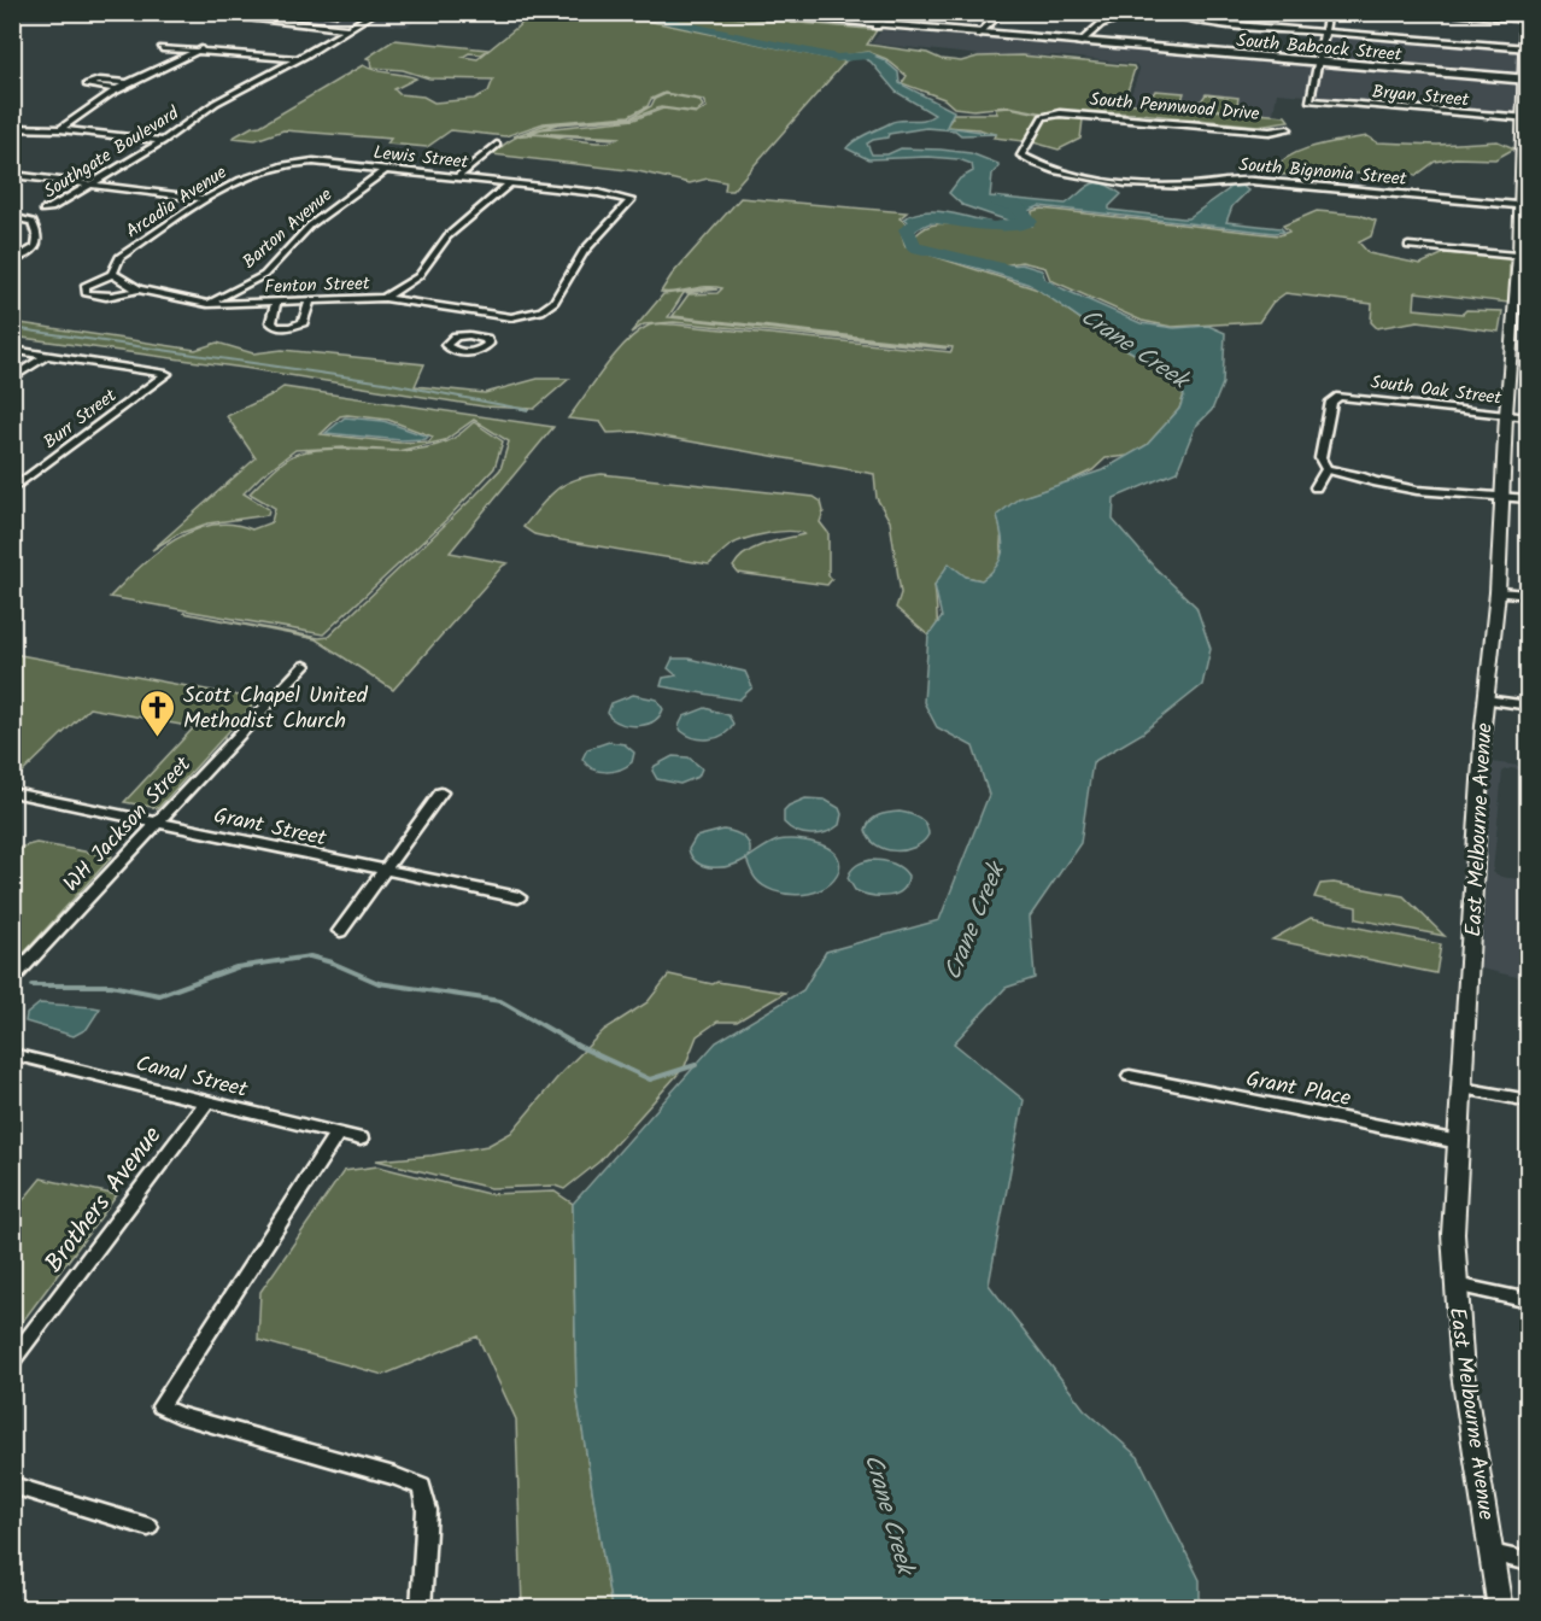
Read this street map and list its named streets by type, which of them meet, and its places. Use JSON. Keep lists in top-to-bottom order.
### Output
{
  "streets": {
    "main road": ["South Babcock Street"],
    "street": [
      "Bryan Street",
      "South Pennwood Drive",
      "Southgate Boulevard",
      "Lewis Street",
      "South Bignonia Street",
      "Arcadia Avenue",
      "Barton Avenue",
      "Fenton Street",
      "South Oak Street",
      "Burr Street",
      "WH Jackson Street",
      "Grant Street",
      "East Melbourne Avenue",
      "Canal Street",
      "Grant Place",
      "Brothers Avenue"
    ]
  },
  "crossings": [
    ["South Babcock Street", "Bryan Street"],
    ["South Babcock Street", "East Melbourne Avenue"],
    ["Bryan Street", "East Melbourne Avenue"],
    ["South Pennwood Drive", "South Bignonia Street"],
    ["Lewis Street", "Arcadia Avenue"],
    ["Lewis Street", "Barton Avenue"],
    ["Lewis Street", "Fenton Street"],
    ["South Bignonia Street", "East Melbourne Avenue"],
    ["Arcadia Avenue", "Fenton Street"],
    ["Barton Avenue", "Fenton Street"],
    ["South Oak Street", "East Melbourne Avenue"],
    ["WH Jackson Street", "Grant Street"],
    ["East Melbourne Avenue", "Grant Place"],
    ["Canal Street", "Brothers Avenue"]
  ],
  "water": ["Crane Creek"],
  "places": {
    "church": ["Scott Chapel United Methodist Church"]
  }
}
